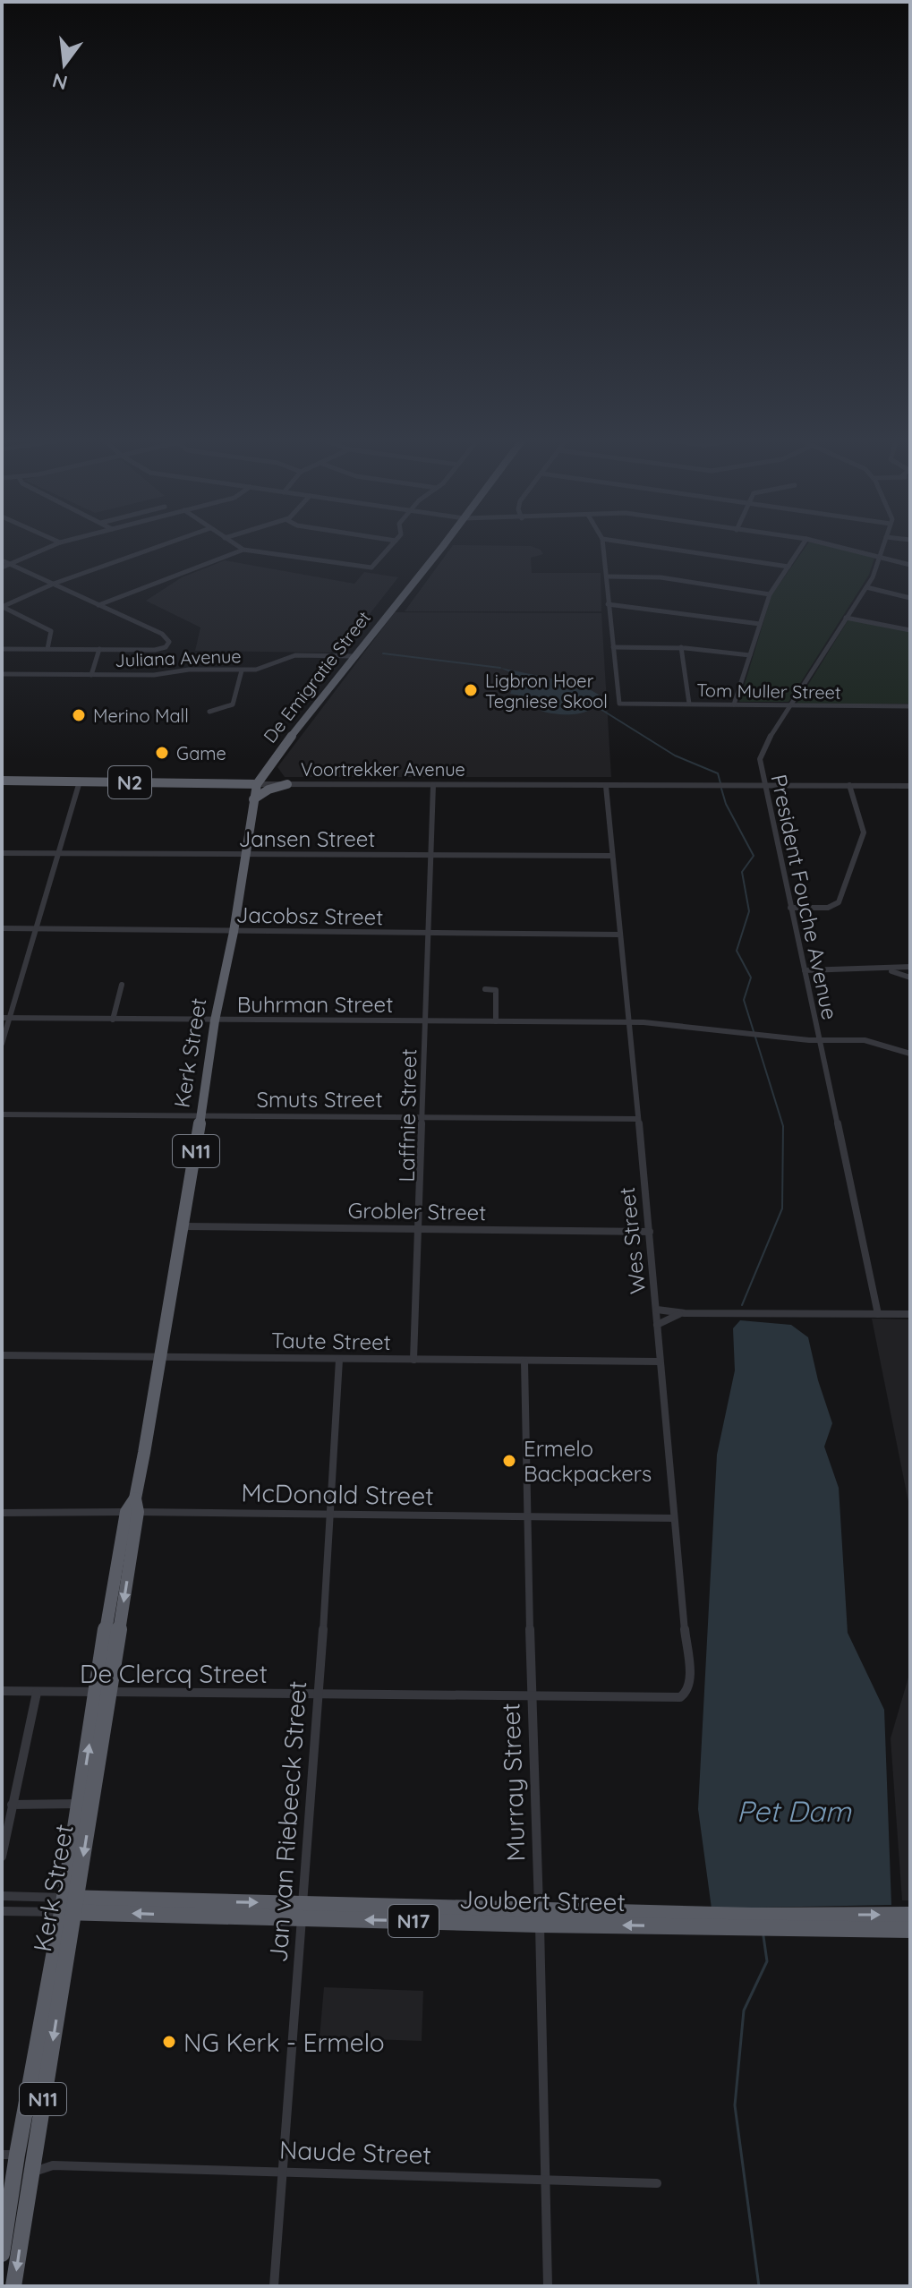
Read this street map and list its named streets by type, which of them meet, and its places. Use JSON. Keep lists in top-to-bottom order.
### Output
{
  "streets": {
    "highway": [
      "De Emigratie Street",
      "Voortrekker Avenue",
      "N2",
      "Kerk Street",
      "N11",
      "Joubert Street",
      "N17"
    ],
    "street": [
      "Juliana Avenue",
      "Tom Muller Street",
      "Jansen Street",
      "President Fouche Avenue",
      "Jacobsz Street",
      "Buhrman Street",
      "Smuts Street",
      "Laffnie Street",
      "Grobler Street",
      "Wes Street",
      "Taute Street",
      "McDonald Street",
      "De Clercq Street",
      "Murray Street",
      "Jan van Riebeeck Street",
      "Naude Street"
    ]
  },
  "crossings": [
    ["Juliana Avenue", "De Emigratie Street"],
    ["De Emigratie Street", "Voortrekker Avenue"],
    ["De Emigratie Street", "Kerk Street"],
    ["Tom Muller Street", "President Fouche Avenue"],
    ["Voortrekker Avenue", "President Fouche Avenue"],
    ["Voortrekker Avenue", "Kerk Street"],
    ["Voortrekker Avenue", "Laffnie Street"],
    ["Voortrekker Avenue", "Wes Street"],
    ["Jansen Street", "Kerk Street"],
    ["Jansen Street", "Laffnie Street"],
    ["Jansen Street", "Wes Street"],
    ["President Fouche Avenue", "Buhrman Street"],
    ["Jacobsz Street", "Kerk Street"],
    ["Jacobsz Street", "Laffnie Street"],
    ["Jacobsz Street", "Wes Street"],
    ["Buhrman Street", "Kerk Street"],
    ["Buhrman Street", "Laffnie Street"],
    ["Buhrman Street", "Wes Street"],
    ["Kerk Street", "Smuts Street"],
    ["Kerk Street", "Grobler Street"],
    ["Kerk Street", "Taute Street"],
    ["Kerk Street", "McDonald Street"],
    ["Kerk Street", "De Clercq Street"],
    ["Kerk Street", "Joubert Street"],
    ["Kerk Street", "Naude Street"],
    ["Smuts Street", "Laffnie Street"],
    ["Smuts Street", "Wes Street"],
    ["Laffnie Street", "Grobler Street"],
    ["Laffnie Street", "Taute Street"],
    ["Grobler Street", "Wes Street"],
    ["Wes Street", "Taute Street"],
    ["Wes Street", "McDonald Street"],
    ["Wes Street", "De Clercq Street"],
    ["Taute Street", "Murray Street"],
    ["Taute Street", "Jan van Riebeeck Street"],
    ["McDonald Street", "Murray Street"],
    ["McDonald Street", "Jan van Riebeeck Street"],
    ["De Clercq Street", "Murray Street"],
    ["De Clercq Street", "Jan van Riebeeck Street"],
    ["Murray Street", "Joubert Street"],
    ["Murray Street", "Naude Street"],
    ["Jan van Riebeeck Street", "Joubert Street"],
    ["Jan van Riebeeck Street", "Naude Street"]
  ],
  "water": ["Pet Dam"],
  "places": [
    "Ligbron Hoer Tegniese Skool",
    "Merino Mall",
    "Game",
    "Ermelo Backpackers",
    "NG Kerk - Ermelo"
  ],
  "north": "bottom"
}
